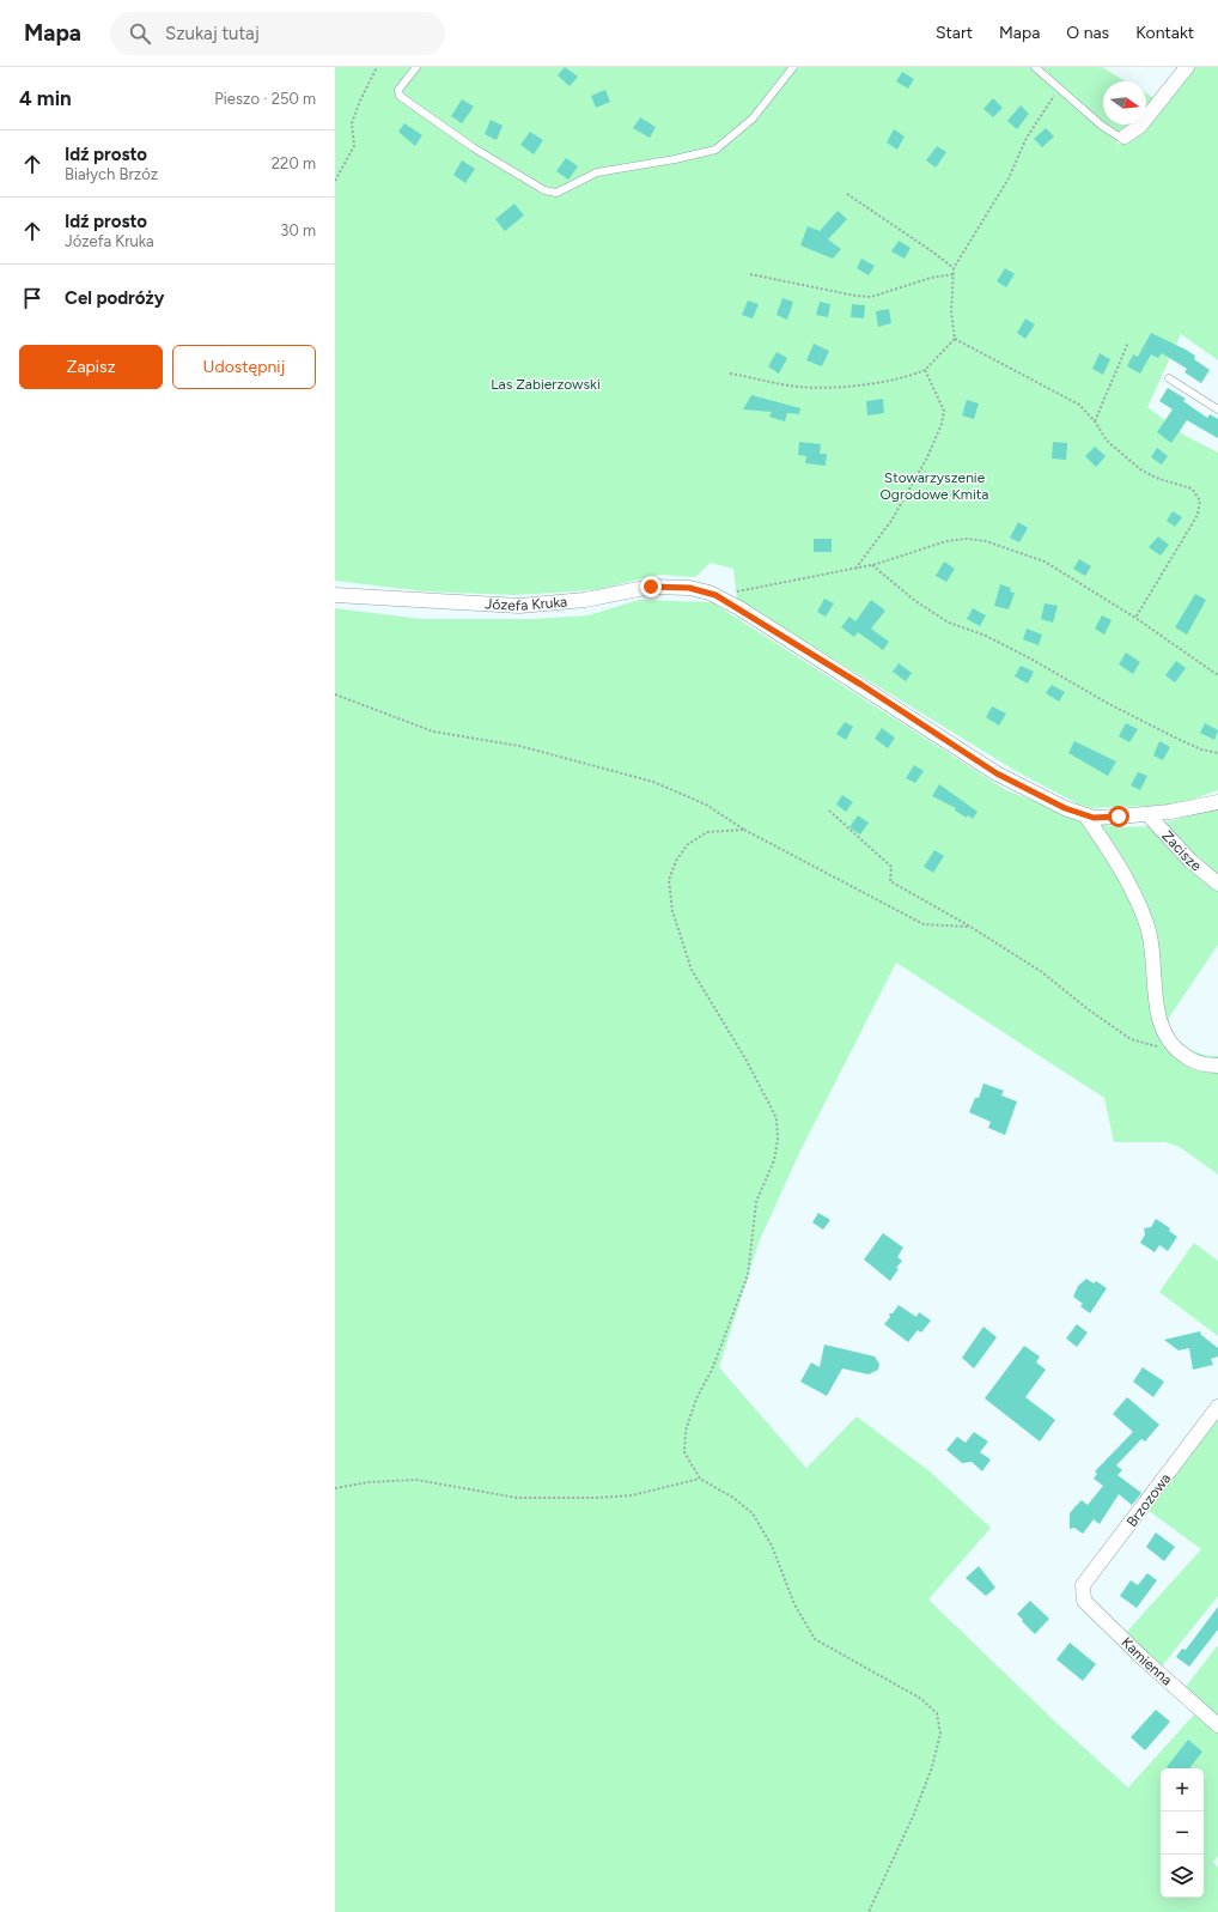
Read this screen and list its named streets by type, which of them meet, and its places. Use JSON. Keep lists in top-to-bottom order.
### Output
{
  "streets": {
    "street": [
      "Józefa Kruka",
      "Zacisze",
      "Brzozowa",
      "Kamienna"
    ]
  },
  "crossings": [
    ["Józefa Kruka", "Zacisze"],
    ["Brzozowa", "Kamienna"]
  ],
  "parks": ["Las Zabierzowski", "Stowarzyszenie Ogrodowe Kmita"],
  "north": "right",
  "page": {
    "header": "Mapa",
    "search": "Szukaj tutaj",
    "nav": [
      "Start",
      "Mapa",
      "O nas",
      "Kontakt"
    ],
    "heading": ["4 min", "Pieszo · 250 m"],
    "list": [
      ["Idź prosto", "Białych Brzóz", "220 m"],
      ["Idź prosto", "Józefa Kruka", "30 m"],
      "Cel podróży"
    ],
    "buttons": ["Zapisz", "Udostępnij"],
    "map_buttons": ["+", "−"]
  }
}
